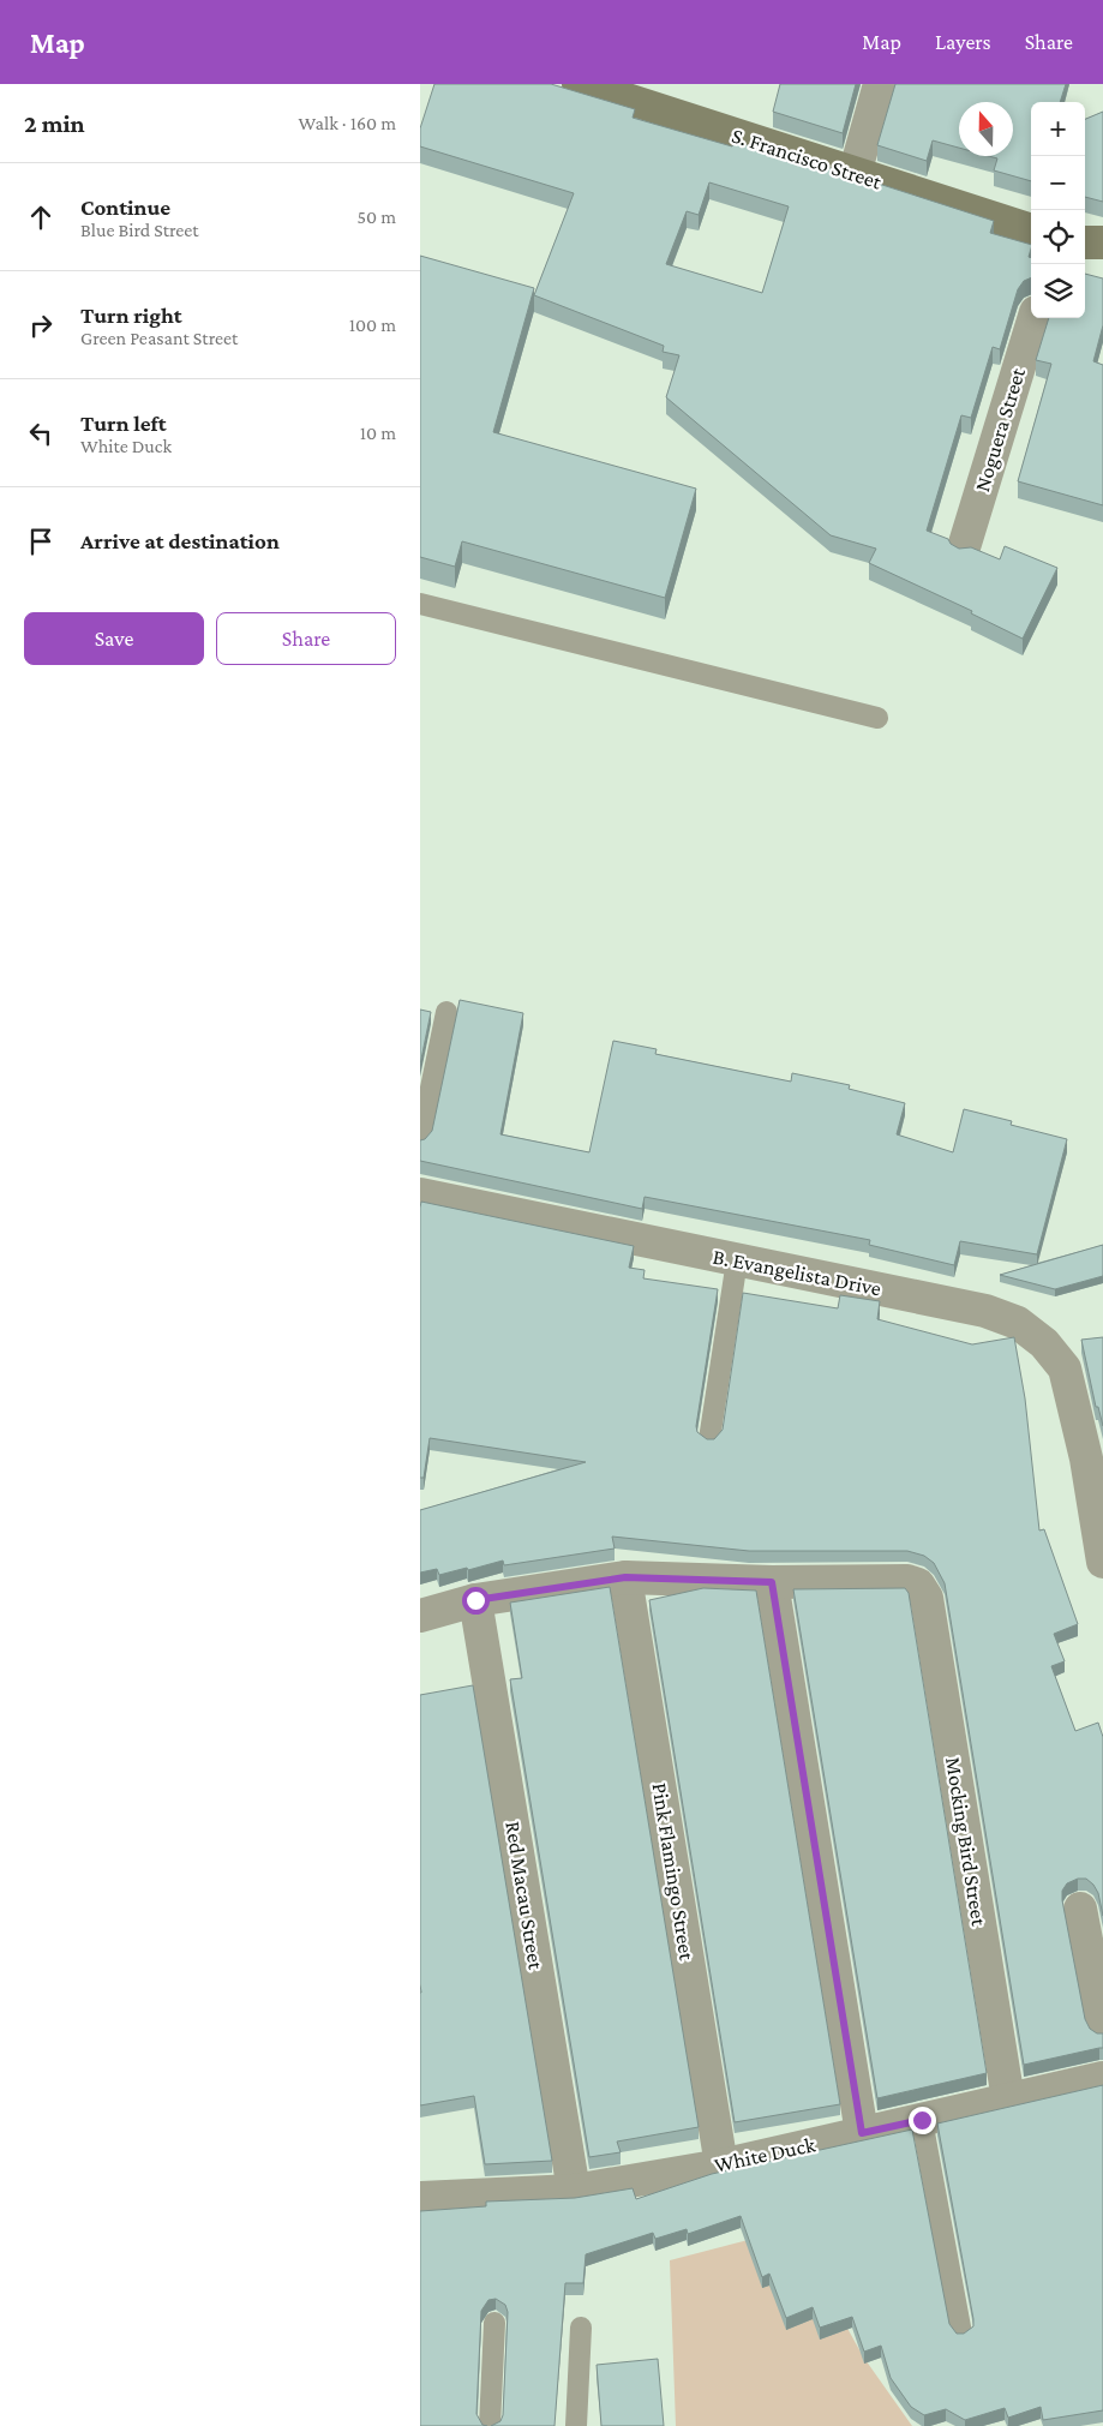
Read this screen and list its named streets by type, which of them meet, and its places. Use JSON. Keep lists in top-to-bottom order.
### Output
{
  "streets": {
    "street": [
      "S. Francisco Street",
      "Noguera Street",
      "B. Evangelista Drive",
      "Mocking Bird Street",
      "Pink Flamingo Street",
      "Red Macau Street",
      "White Duck"
    ]
  },
  "crossings": [
    ["Mocking Bird Street", "White Duck"],
    ["Pink Flamingo Street", "White Duck"],
    ["Red Macau Street", "White Duck"]
  ],
  "north": "top",
  "page": {
    "header": "Map",
    "nav": ["Map", "Layers", "Share"],
    "heading": ["2 min", "Walk · 160 m"],
    "map_buttons": ["+", "−"],
    "list": [
      ["Continue", "Blue Bird Street", "50 m"],
      ["Turn right", "Green Peasant Street", "100 m"],
      ["Turn left", "White Duck", "10 m"],
      "Arrive at destination"
    ],
    "buttons": ["Save", "Share"]
  }
}
